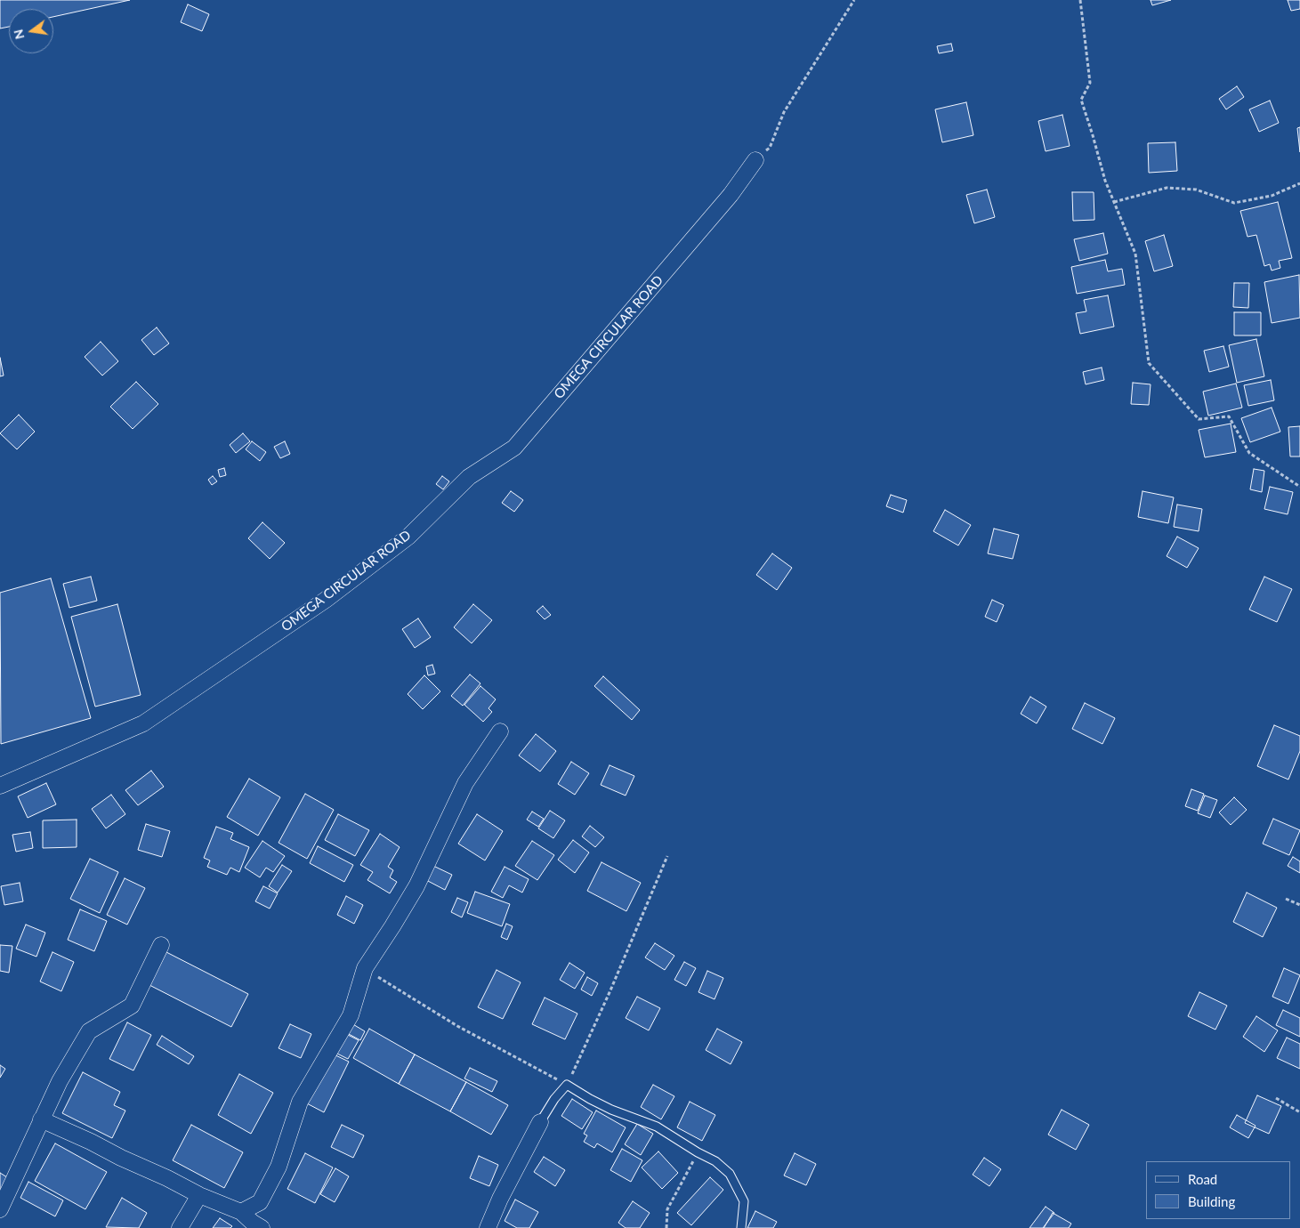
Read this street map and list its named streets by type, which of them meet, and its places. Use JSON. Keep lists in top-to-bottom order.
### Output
{
  "streets": {
    "street": ["OMEGA CIRCULAR ROAD"]
  },
  "legend": ["Road", "Building"],
  "north": "left"
}
